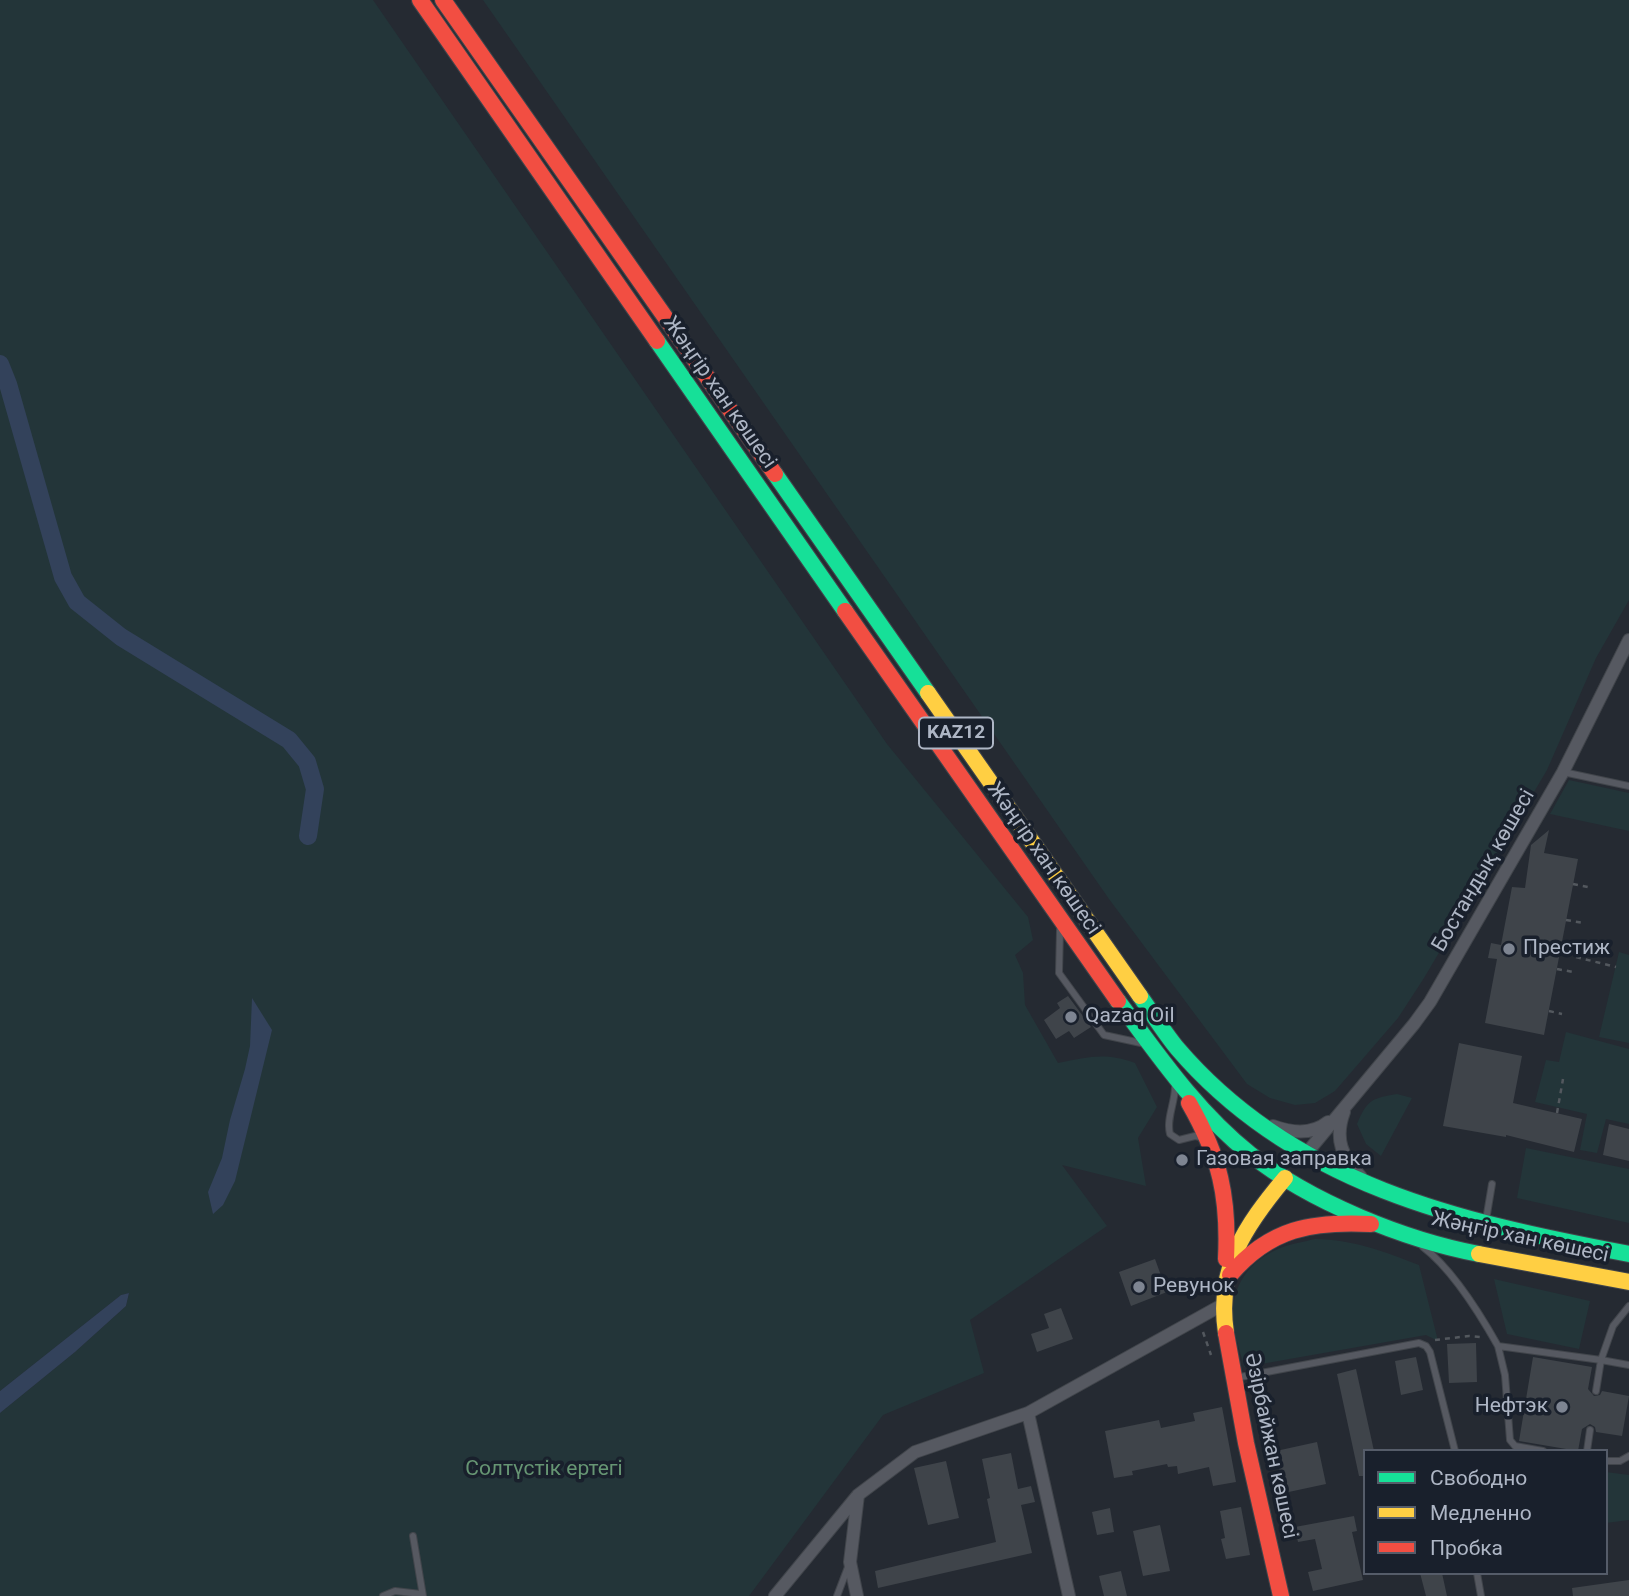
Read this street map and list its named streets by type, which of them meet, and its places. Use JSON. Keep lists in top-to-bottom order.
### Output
{
  "streets": {
    "main road": ["Жәңгір хан көшесі", "KAZ12", "Әзірбайжан көшесі"],
    "street": ["Бостандық көшесі"]
  },
  "parks": ["Солтүстік ертегі"],
  "places": [
    "Престиж",
    "Qazaq Oil",
    "Газовая заправка",
    "Ревунок",
    "Нефтэк"
  ],
  "legend": ["Свободно", "Медленно", "Пробка"]
}
